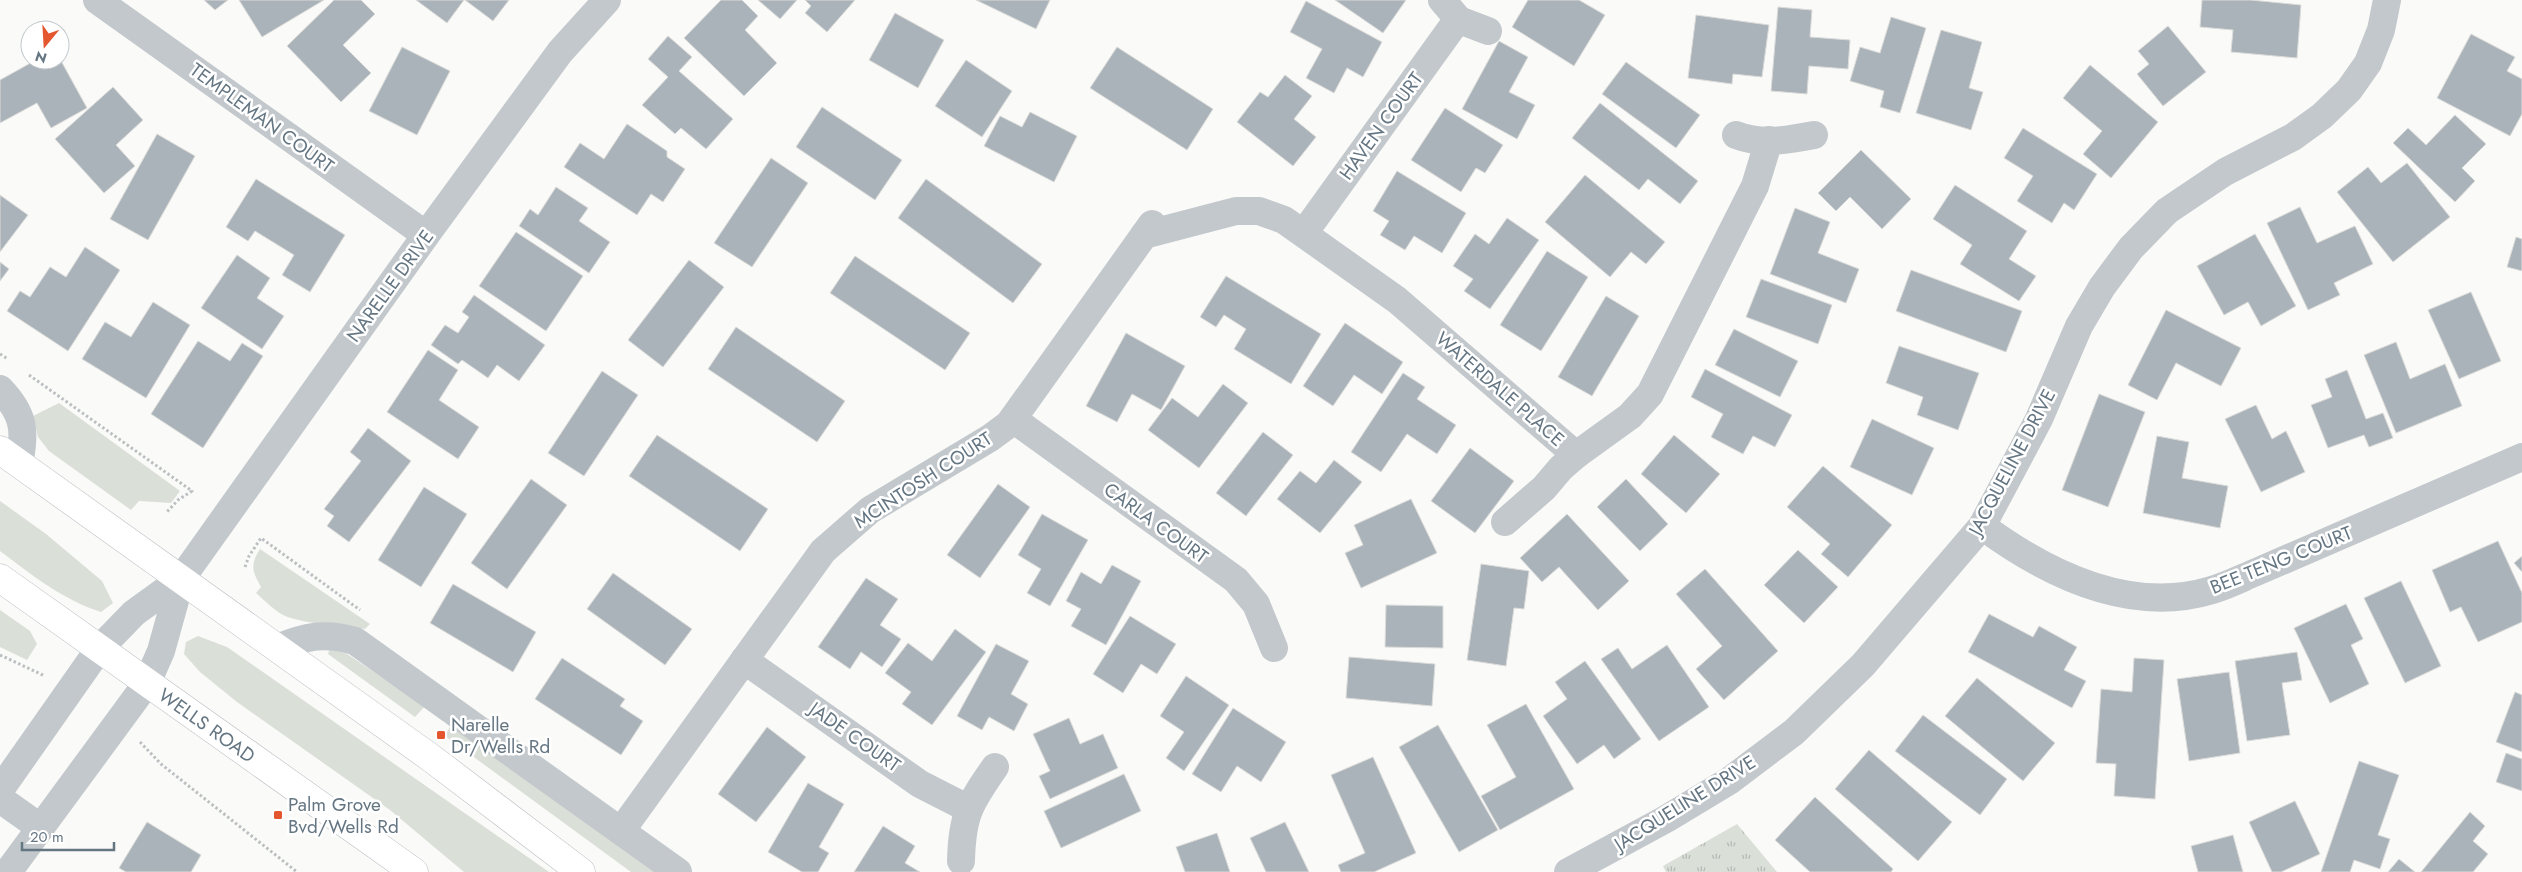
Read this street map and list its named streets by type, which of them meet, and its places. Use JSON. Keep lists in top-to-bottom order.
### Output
{
  "streets": {
    "main road": ["WELLS ROAD"],
    "street": [
      "TEMPLEMAN COURT",
      "HAVEN COURT",
      "NARELLE DRIVE",
      "WATERDALE PLACE",
      "JACQUELINE DRIVE",
      "MCINTOSH COURT",
      "CARLA COURT",
      "BEE TENG COURT",
      "JADE COURT"
    ]
  },
  "crossings": [
    ["TEMPLEMAN COURT", "NARELLE DRIVE"],
    ["HAVEN COURT", "WATERDALE PLACE"],
    ["NARELLE DRIVE", "WELLS ROAD"],
    ["WATERDALE PLACE", "MCINTOSH COURT"],
    ["JACQUELINE DRIVE", "BEE TENG COURT"],
    ["MCINTOSH COURT", "CARLA COURT"],
    ["MCINTOSH COURT", "JADE COURT"]
  ],
  "places": {
    "transit": ["Narelle Dr/Wells Rd", "Palm Grove Bvd/Wells Rd"]
  },
  "scale_bar": "20 m",
  "north": "bottom"
}
